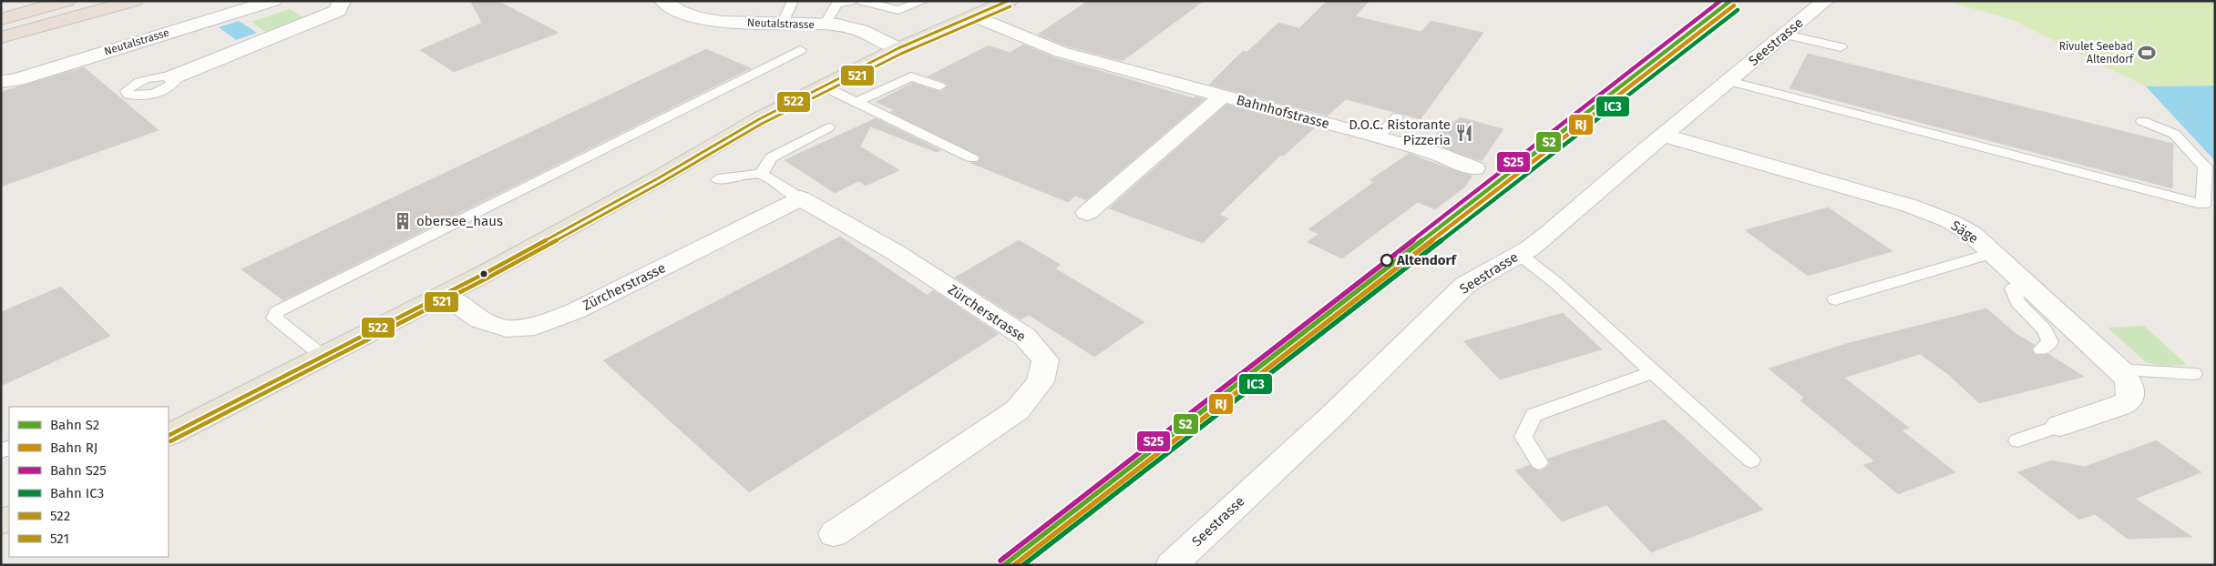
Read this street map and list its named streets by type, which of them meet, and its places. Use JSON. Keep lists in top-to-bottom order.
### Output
{
  "streets": {
    "street": [
      "Neutalstrasse",
      "Seestrasse",
      "Bahnhofstrasse",
      "Säge",
      "Zürcherstrasse"
    ]
  },
  "crossings": [
    ["Seestrasse", "Säge"]
  ],
  "places": {
    "sports": ["Rivulet Seebad Altendorf"],
    "restaurant": ["D.O.C. Ristorante Pizzeria"],
    "building": ["obersee_haus"],
    "other": ["Altendorf"]
  },
  "lines": [
    "rail line S2",
    "rail line S25",
    "transit line 522",
    "rail line RJ",
    "transit line 521",
    "rail line IC3"
  ],
  "legend": [
    "Bahn S2",
    "Bahn RJ",
    "Bahn S25",
    "Bahn IC3",
    "522",
    "521"
  ]
}
